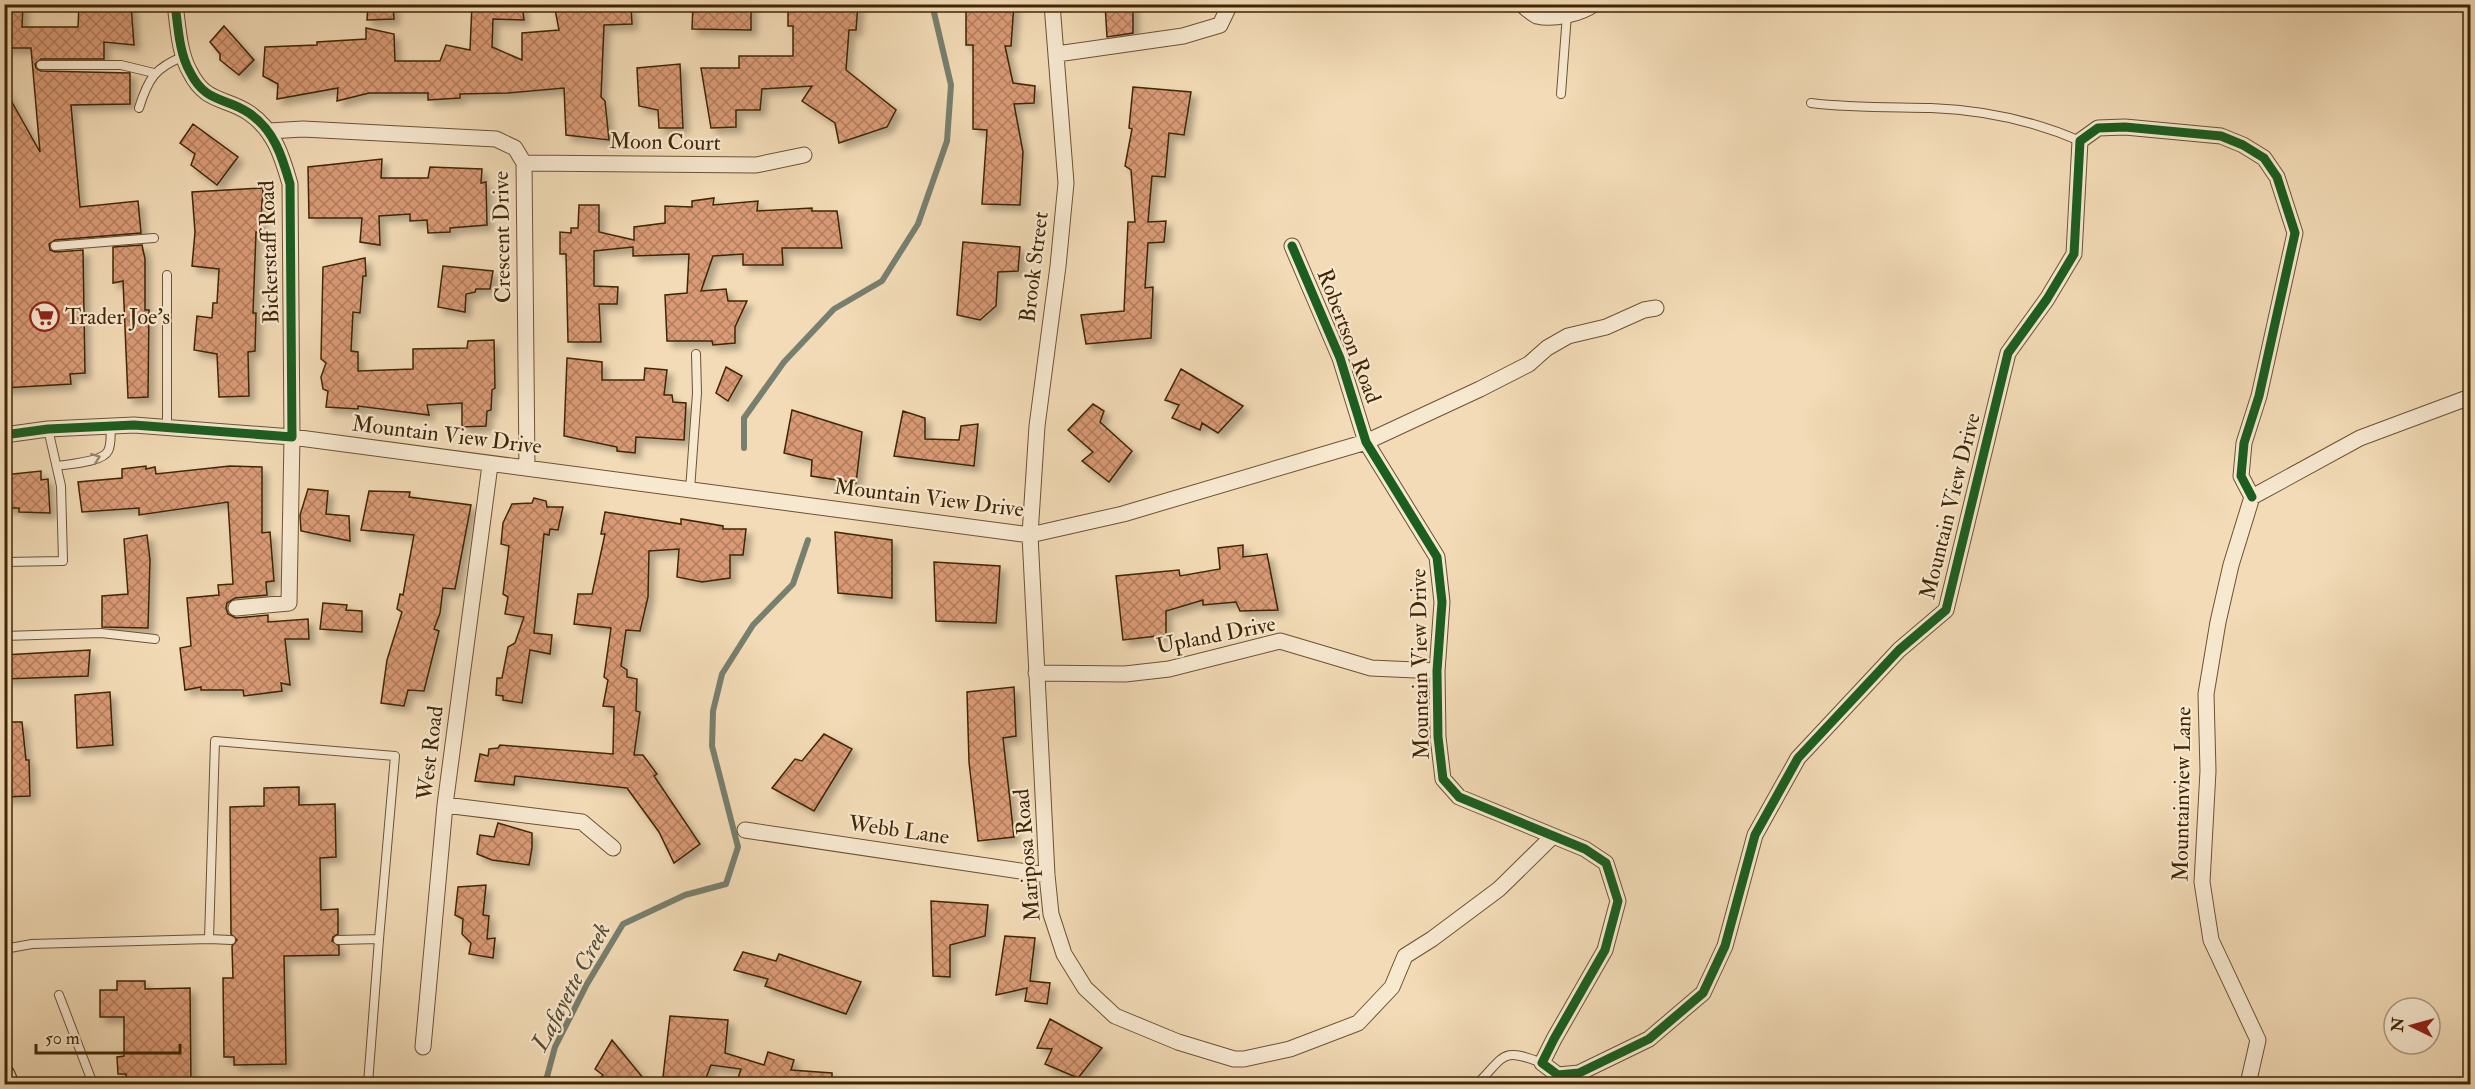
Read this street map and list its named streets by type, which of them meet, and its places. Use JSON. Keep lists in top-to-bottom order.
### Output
{
  "streets": {
    "street": [
      "Moon Court",
      "Crescent Drive",
      "Bickerstaff Road",
      "Brook Street",
      "Robertson Road",
      "Mountain View Drive",
      "Upland Drive",
      "West Road",
      "Mountainview Lane",
      "Webb Lane",
      "Mariposa Road"
    ]
  },
  "crossings": [
    ["Moon Court", "Crescent Drive"],
    ["Crescent Drive", "Bickerstaff Road"],
    ["Crescent Drive", "Mountain View Drive"],
    ["Bickerstaff Road", "Mountain View Drive"],
    ["Brook Street", "Mountain View Drive"],
    ["Brook Street", "Mariposa Road"],
    ["Robertson Road", "Mountain View Drive"],
    ["Mountain View Drive", "Upland Drive"],
    ["Mountain View Drive", "West Road"],
    ["Mountain View Drive", "Mariposa Road"],
    ["Upland Drive", "Mariposa Road"],
    ["Webb Lane", "Mariposa Road"]
  ],
  "water": ["Lafayette Creek"],
  "places": {
    "supermarket": ["Trader Joe's"]
  },
  "scale_bar": "50 m",
  "north": "left"
}
